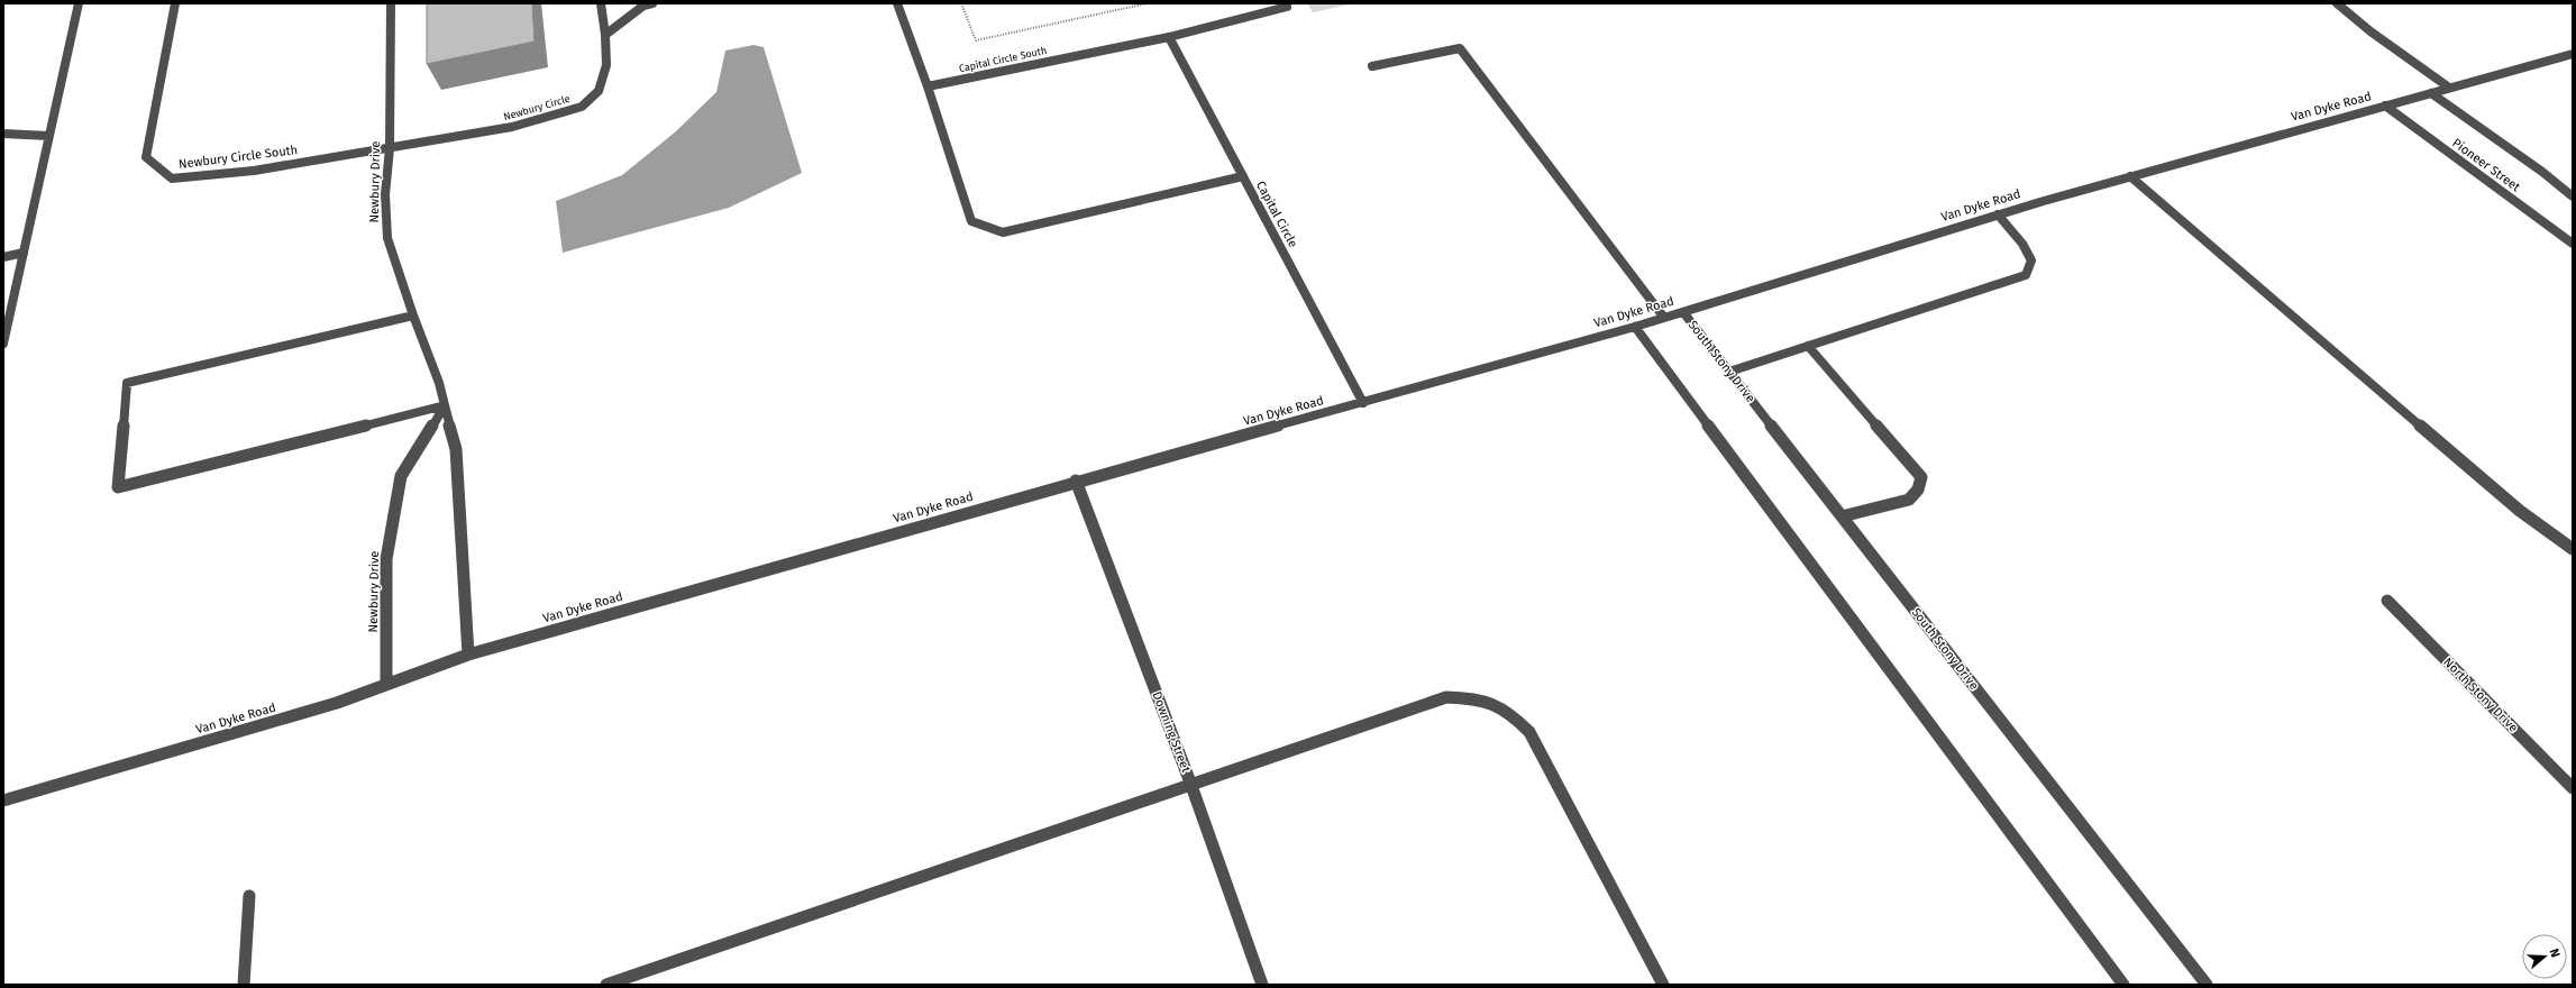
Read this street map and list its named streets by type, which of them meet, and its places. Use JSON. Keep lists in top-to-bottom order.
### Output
{
  "streets": {
    "street": [
      "Capital Circle South",
      "Van Dyke Road",
      "Newbury Circle",
      "Newbury Circle South",
      "Pioneer Street",
      "Newbury Drive",
      "Capital Circle",
      "South Stony Drive",
      "North Stony Drive",
      "Downing Street"
    ]
  },
  "crossings": [
    ["Capital Circle South", "Capital Circle"],
    ["Van Dyke Road", "Pioneer Street"],
    ["Van Dyke Road", "Newbury Drive"],
    ["Van Dyke Road", "Capital Circle"],
    ["Van Dyke Road", "South Stony Drive"],
    ["Van Dyke Road", "Downing Street"],
    ["Newbury Circle", "Newbury Circle South"],
    ["Newbury Circle", "Newbury Drive"],
    ["Newbury Circle South", "Newbury Drive"]
  ],
  "north": "right"
}
